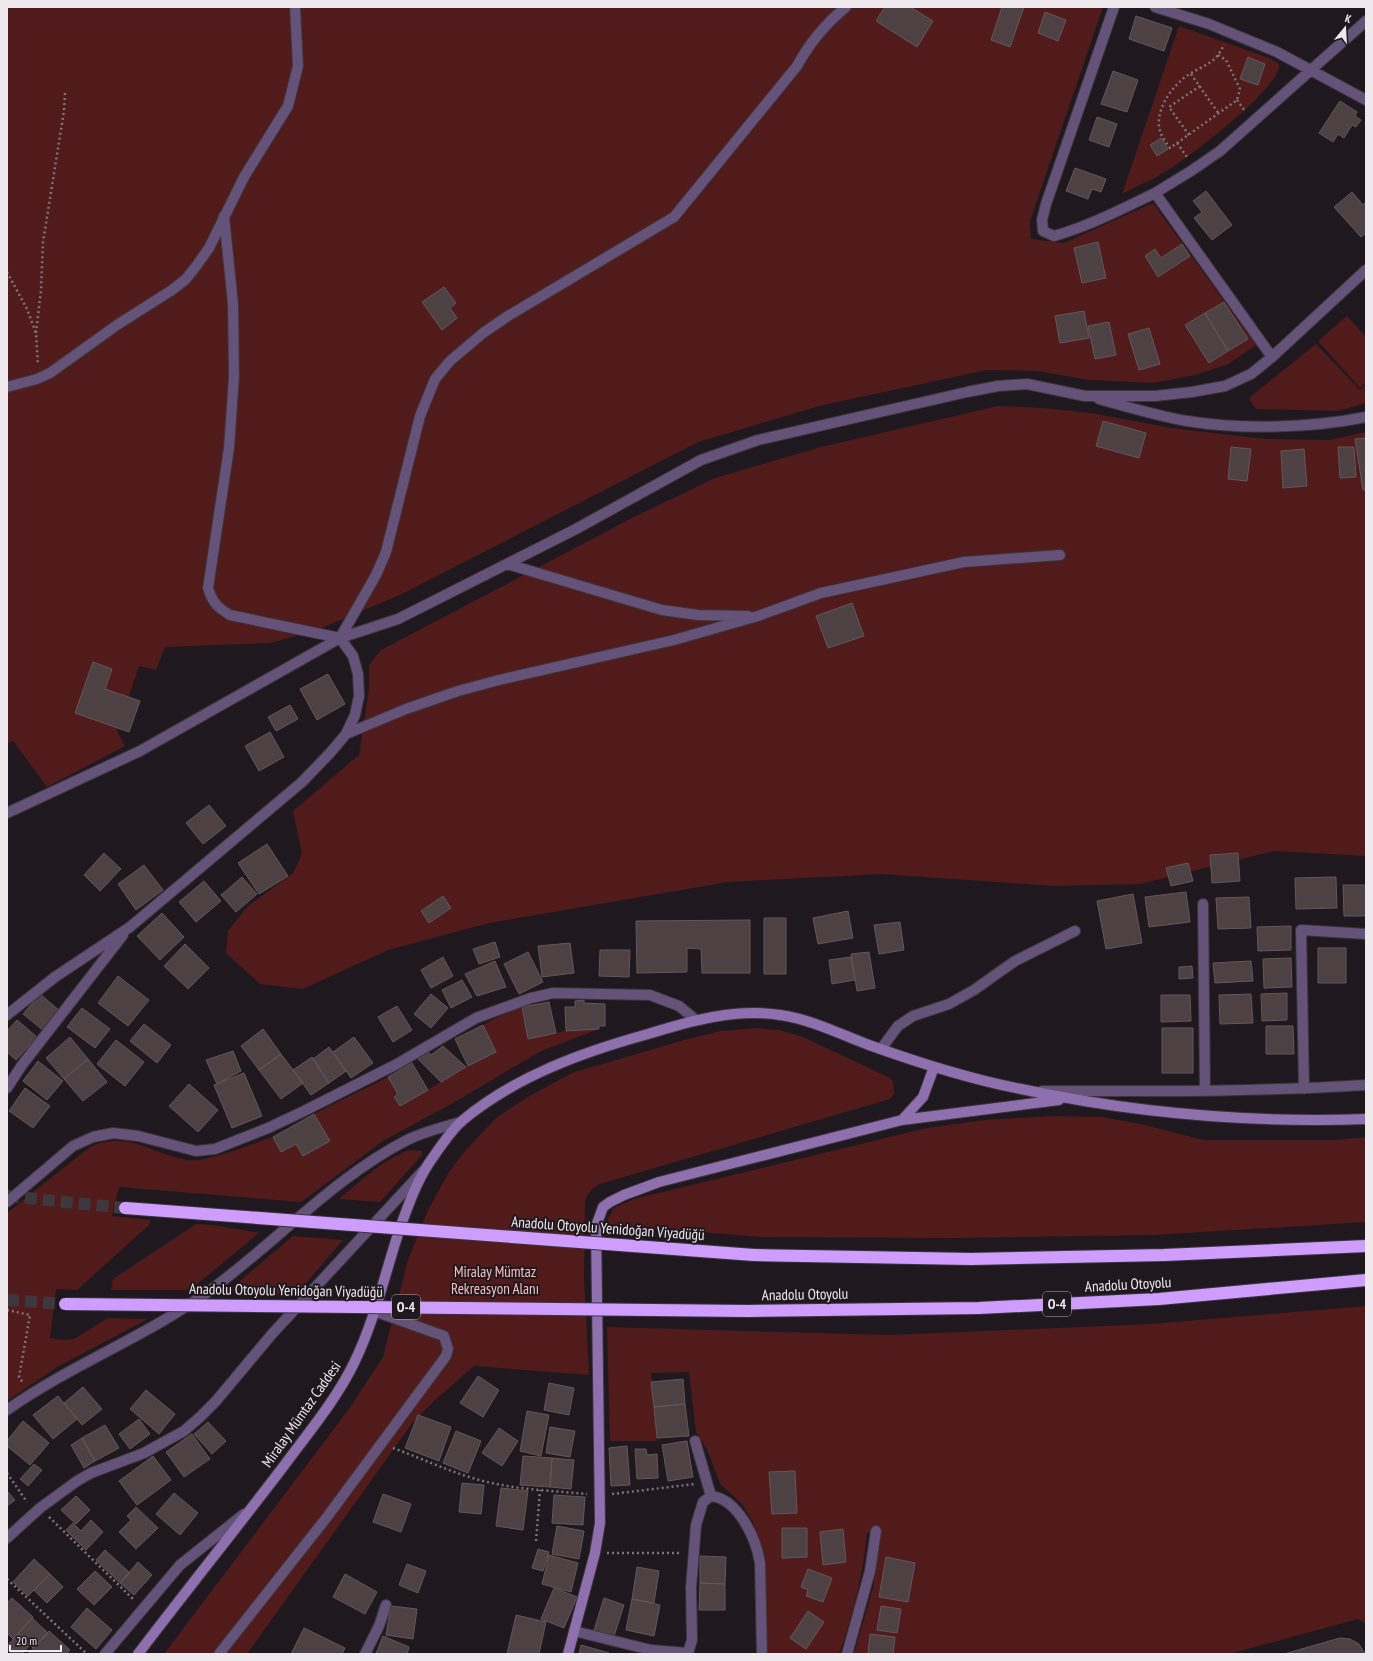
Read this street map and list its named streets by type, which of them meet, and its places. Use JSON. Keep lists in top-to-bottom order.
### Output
{
  "streets": {
    "highway": ["Anadolu Otoyolu Yenidoğan Viyadüğü", "Anadolu Otoyolu", "O-4"],
    "main road": ["Miralay Mümtaz Caddesi"]
  },
  "crossings": [
    ["Anadolu Otoyolu Yenidoğan Viyadüğü", "Anadolu Otoyolu"]
  ],
  "parks": ["Miralay Mümtaz Rekreasyon Alanı"],
  "scale_bar": "20 m",
  "north": "top"
}
